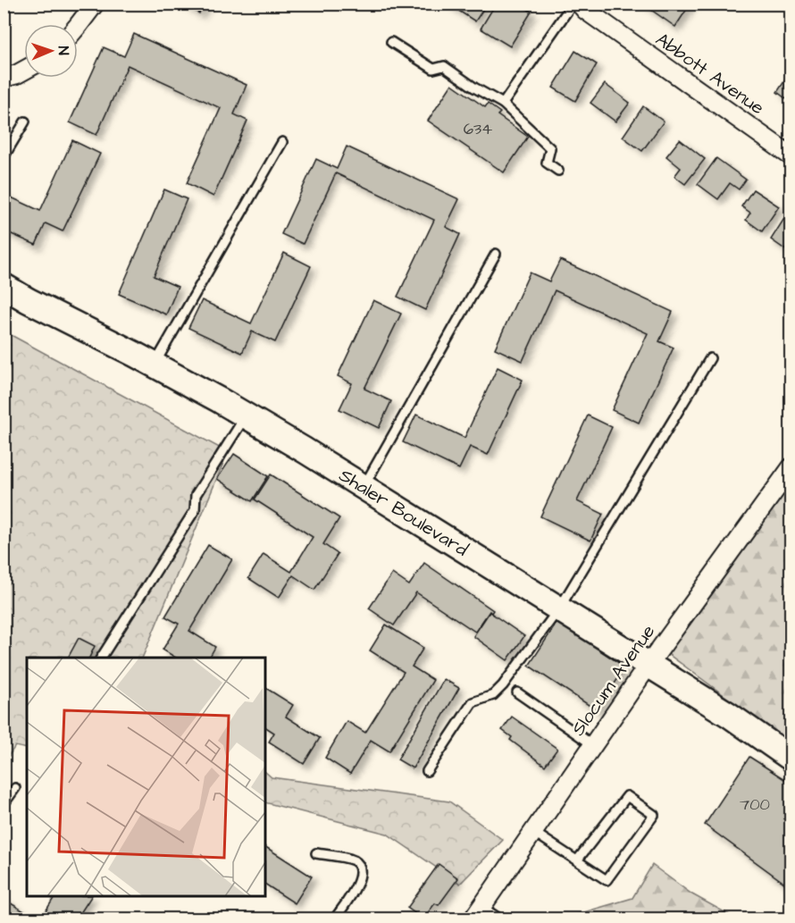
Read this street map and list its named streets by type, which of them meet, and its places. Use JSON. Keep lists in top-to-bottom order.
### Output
{
  "streets": {
    "street": ["Abbott Avenue", "Shaler Boulevard", "Slocum Avenue"]
  },
  "crossings": [
    ["Shaler Boulevard", "Slocum Avenue"]
  ],
  "house_numbers": ["634", "700"],
  "north": "right"
}
